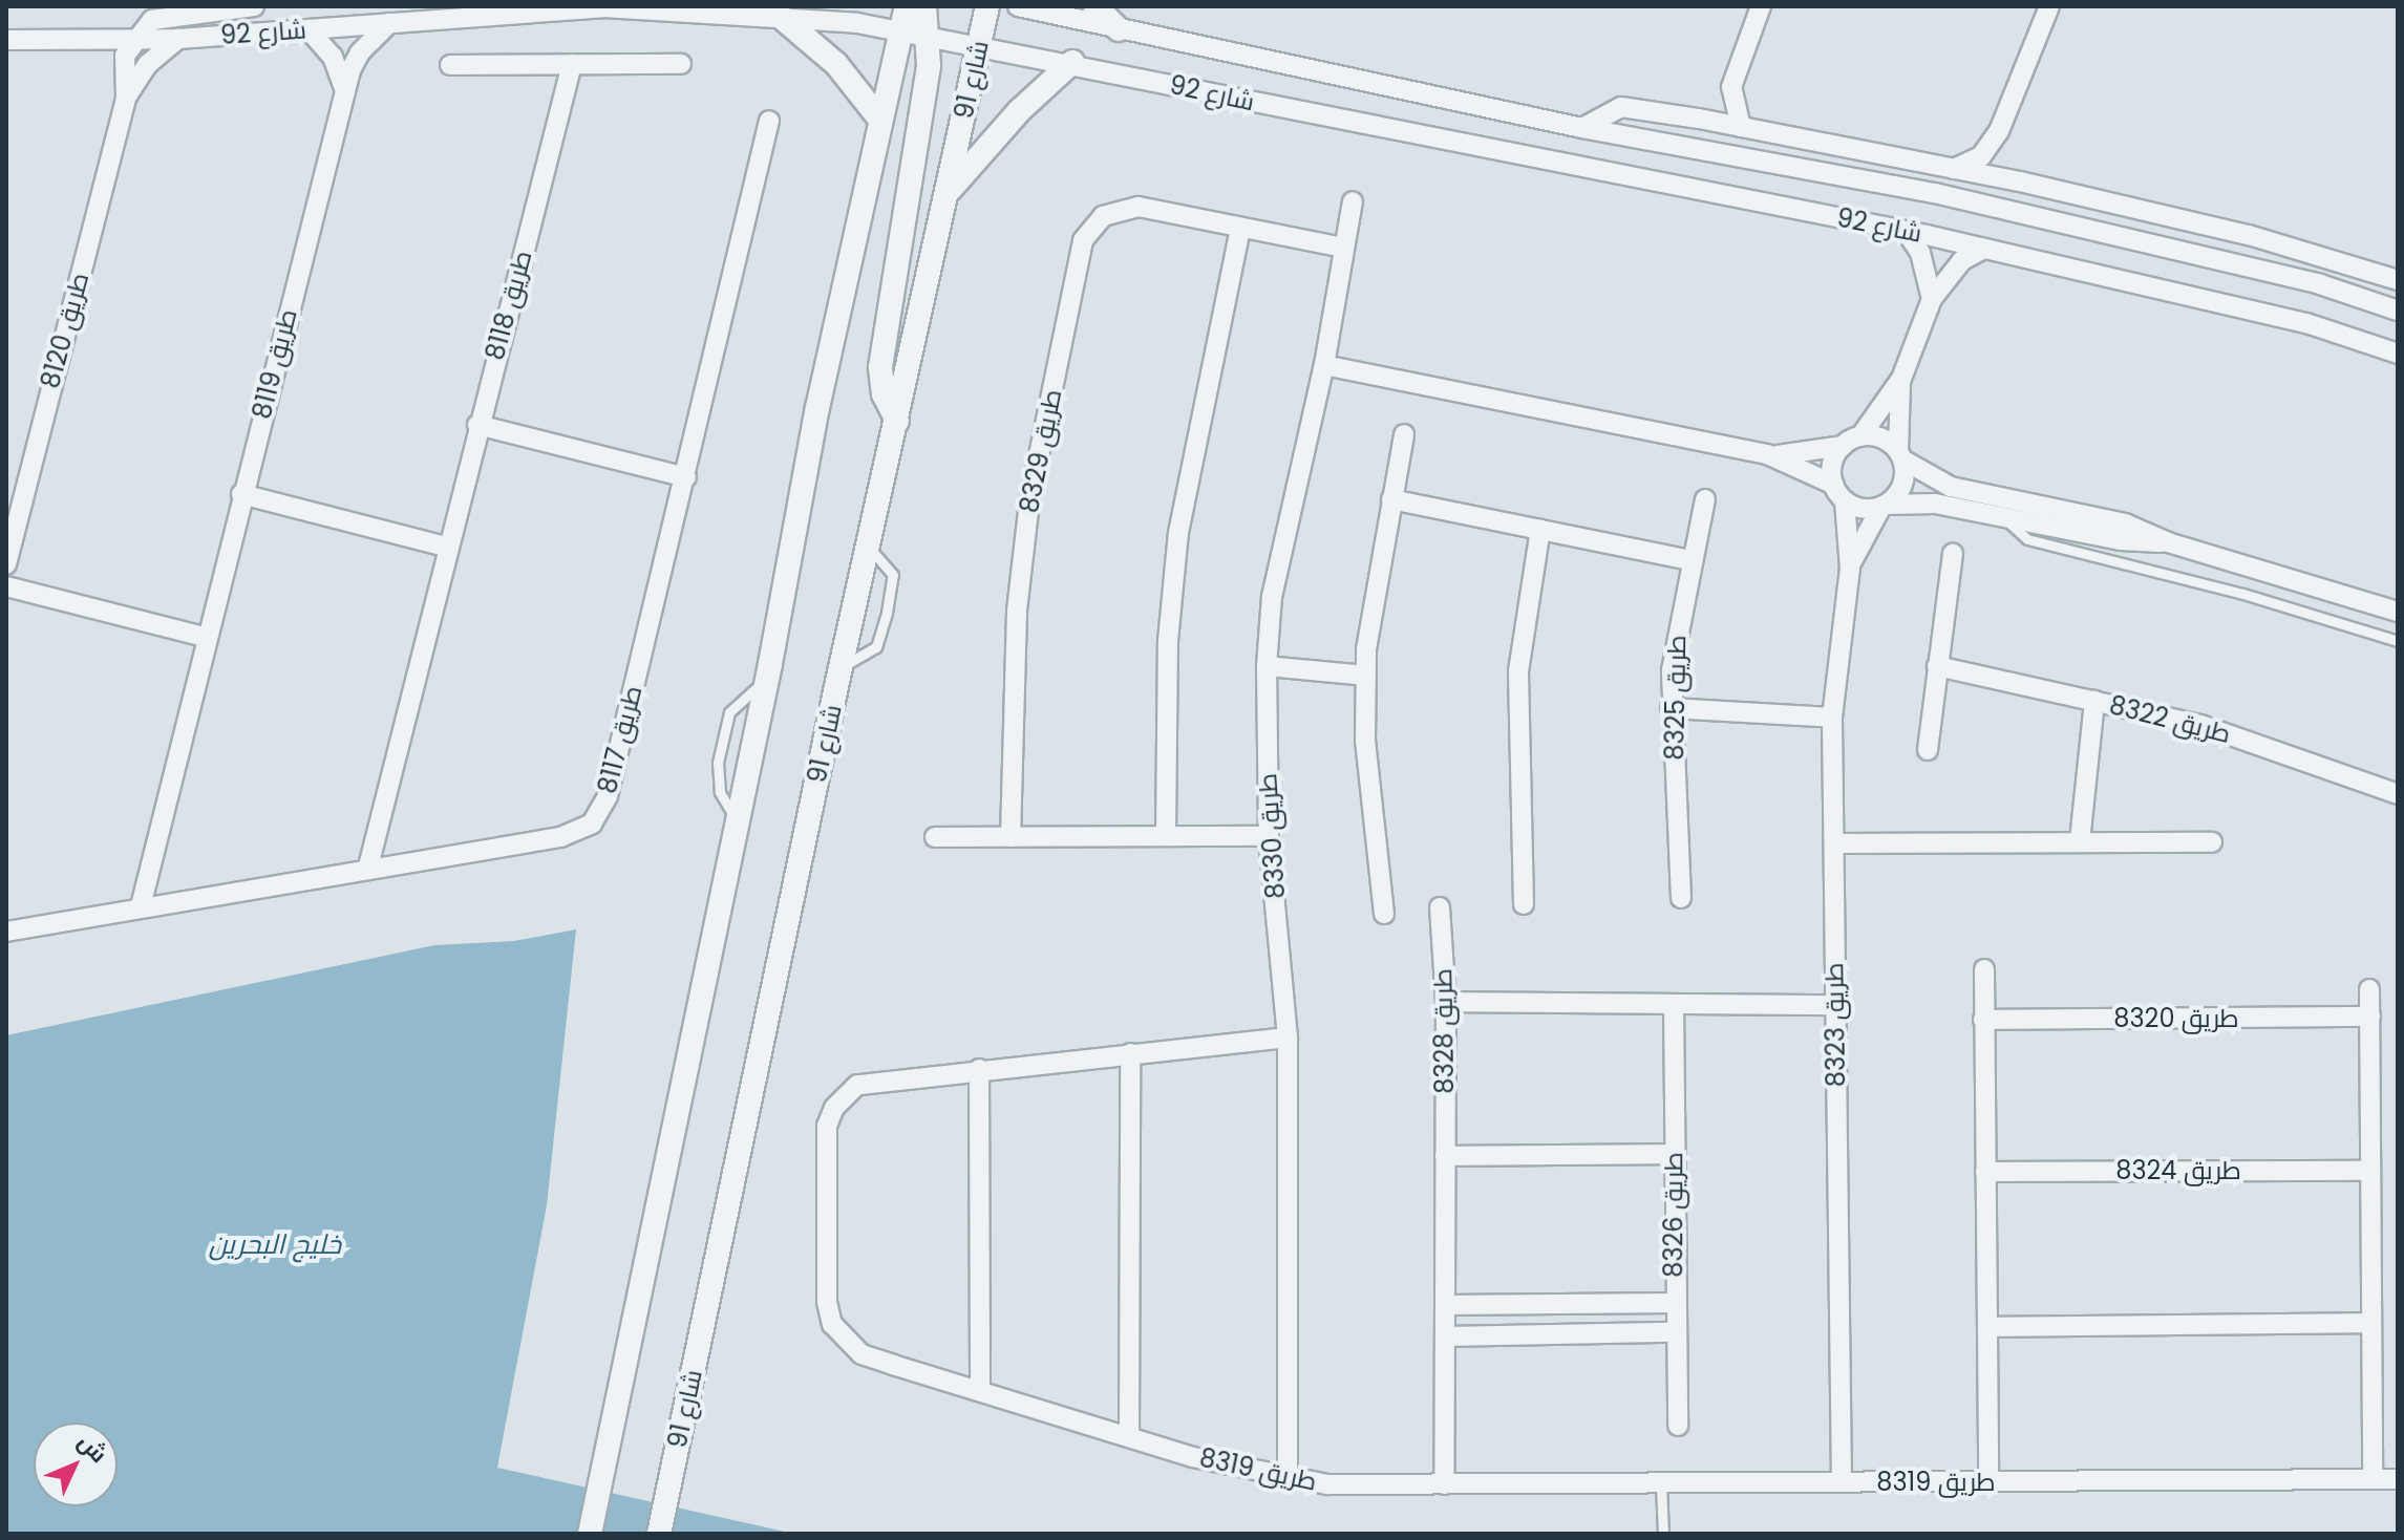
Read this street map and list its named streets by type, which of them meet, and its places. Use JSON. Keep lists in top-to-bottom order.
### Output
{
  "streets": {
    "street": [
      "شارع 92",
      "شارع 91",
      "طريق 8118",
      "طريق 8120",
      "طريق 8119",
      "طريق 8329",
      "طريق 8325",
      "طريق 8322",
      "طريق 8117",
      "طريق 8330",
      "طريق 8320",
      "طريق 8323",
      "طريق 8328",
      "طريق 8324",
      "طريق 8326",
      "طريق 8319"
    ]
  },
  "crossings": [
    ["شارع 92", "شارع 91"],
    ["شارع 92", "طريق 8120"],
    ["شارع 92", "طريق 8119"],
    ["طريق 8118", "طريق 8117"],
    ["طريق 8119", "طريق 8117"],
    ["طريق 8329", "طريق 8330"],
    ["طريق 8330", "طريق 8319"],
    ["طريق 8323", "طريق 8319"],
    ["طريق 8328", "طريق 8319"]
  ],
  "water": ["خليج البحرين"],
  "north": "top right"
}
